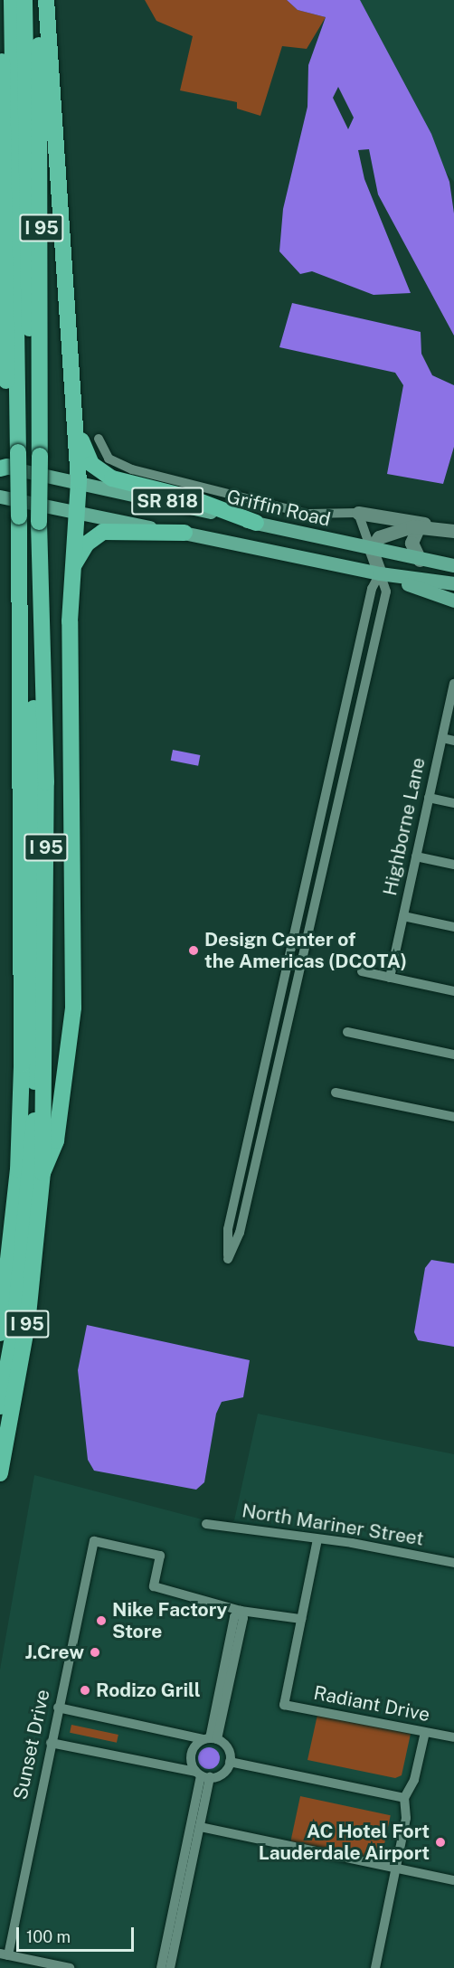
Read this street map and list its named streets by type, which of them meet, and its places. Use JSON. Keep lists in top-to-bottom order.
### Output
{
  "streets": {
    "highway": ["I 95"],
    "main road": ["SR 818", "Griffin Road"],
    "street": [
      "Highborne Lane",
      "North Mariner Street",
      "Radiant Drive",
      "Sunset Drive"
    ]
  },
  "crossings": [
    ["I 95", "Griffin Road"]
  ],
  "places": [
    "Design Center of the Americas (DCOTA)",
    "Nike Factory Store",
    "J.Crew",
    "Rodizo Grill",
    "AC Hotel Fort Lauderdale Airport"
  ],
  "scale_bar": "100 m"
}
